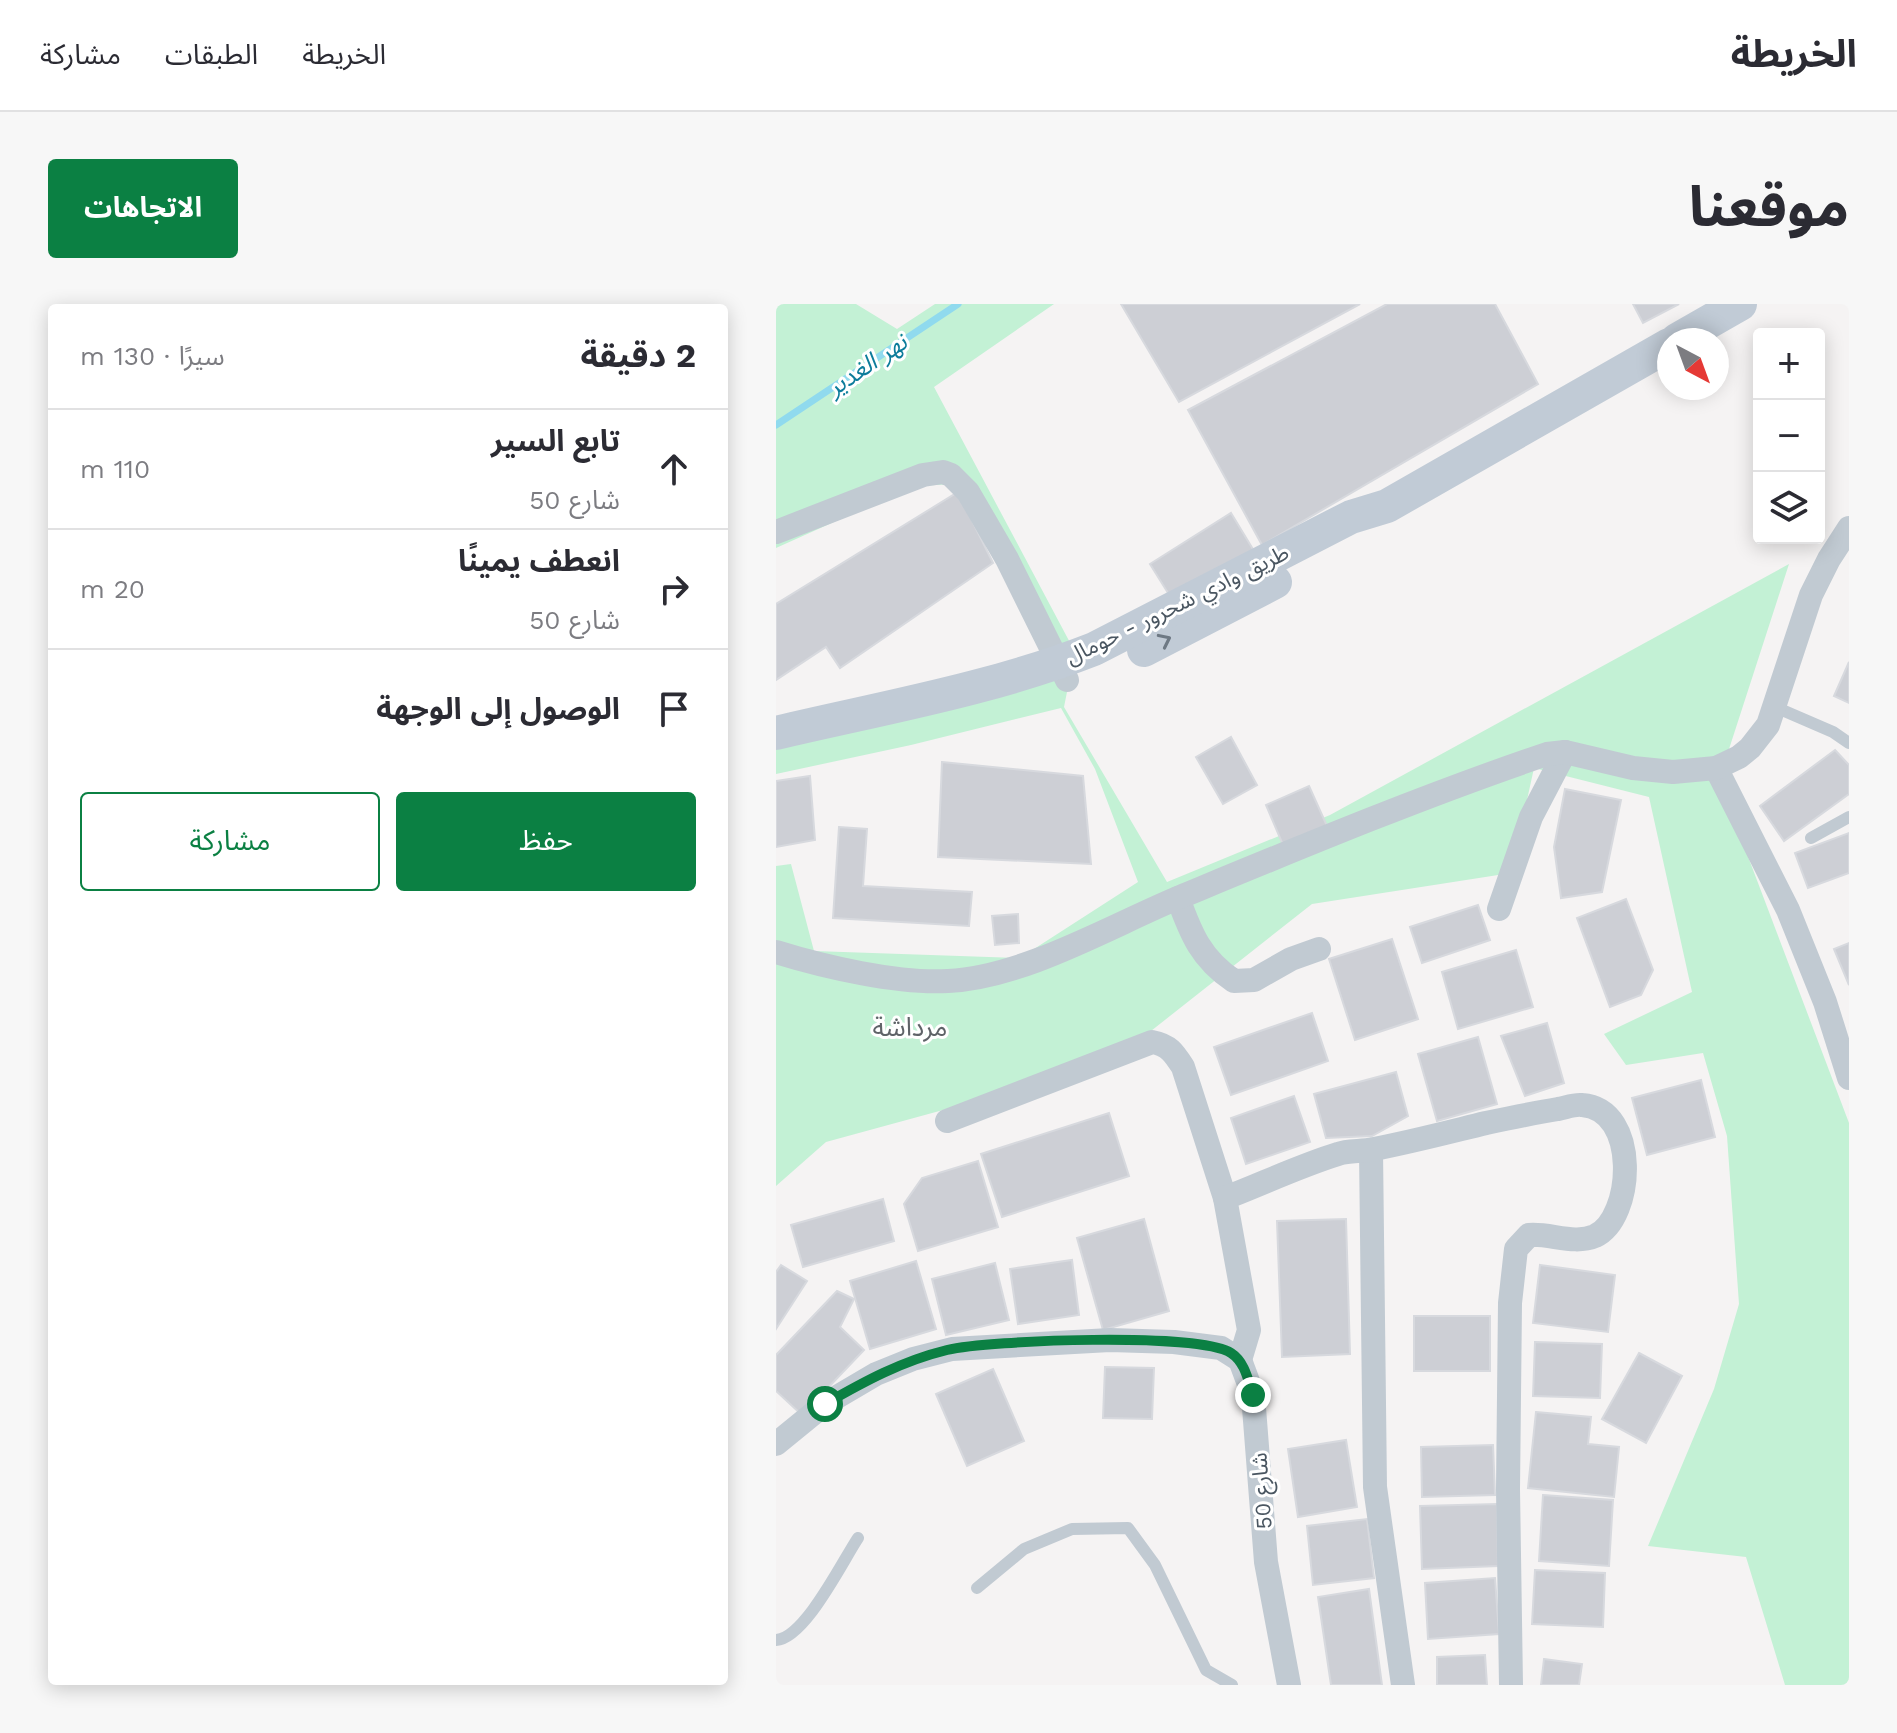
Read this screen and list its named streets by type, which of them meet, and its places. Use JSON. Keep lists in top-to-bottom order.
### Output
{
  "streets": {
    "main road": ["طريق وادي شحرور - حومال"],
    "street": ["شارع 50"]
  },
  "districts": ["مرداشة"],
  "water": ["نهر الغدير"],
  "north": "bottom right",
  "page": {
    "header": "الخريطة",
    "nav": ["الخريطة", "الطبقات", "مشاركة"],
    "title": "موقعنا",
    "buttons": [
      "الاتجاهات",
      ["حفظ", "مشاركة"]
    ],
    "heading": ["2 دقيقة", "سيرًا · 130 m"],
    "map_buttons": ["+", "−"],
    "list": [
      ["تابع السير", "شارع 50", "110 m"],
      ["انعطف يمينًا", "شارع 50", "20 m"],
      "الوصول إلى الوجهة"
    ]
  }
}
